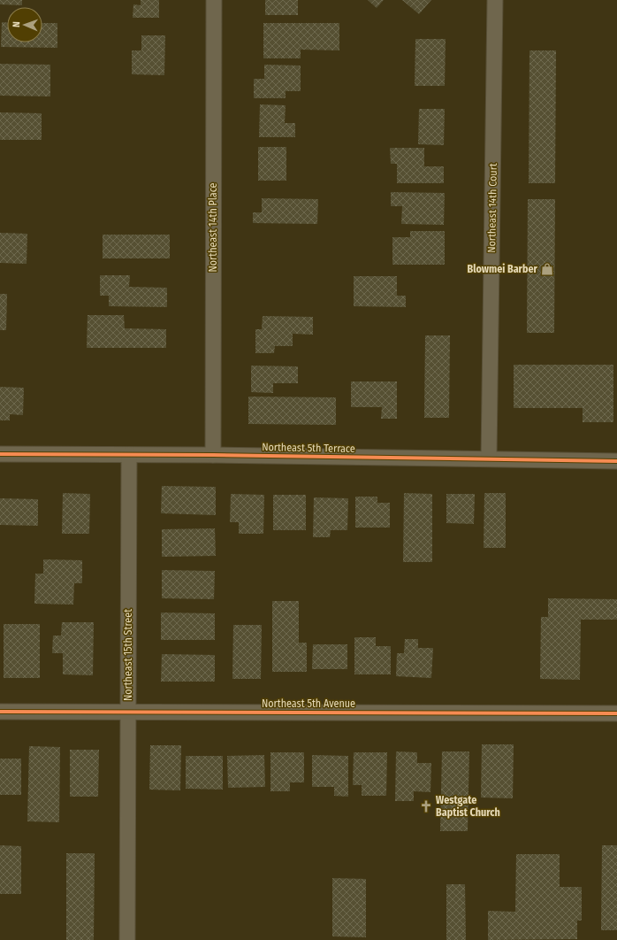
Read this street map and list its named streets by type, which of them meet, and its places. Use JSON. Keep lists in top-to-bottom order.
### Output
{
  "streets": {
    "street": [
      "Northeast 14th Court",
      "Northeast 14th Place",
      "Northeast 5th Terrace",
      "Northeast 15th Street",
      "Northeast 5th Avenue"
    ]
  },
  "crossings": [
    ["Northeast 14th Court", "Northeast 5th Terrace"],
    ["Northeast 14th Place", "Northeast 5th Terrace"],
    ["Northeast 5th Terrace", "Northeast 15th Street"],
    ["Northeast 15th Street", "Northeast 5th Avenue"]
  ],
  "places": {
    "shop": ["Blowmei Barber"],
    "church": ["Westgate Baptist Church"]
  },
  "north": "left"
}
